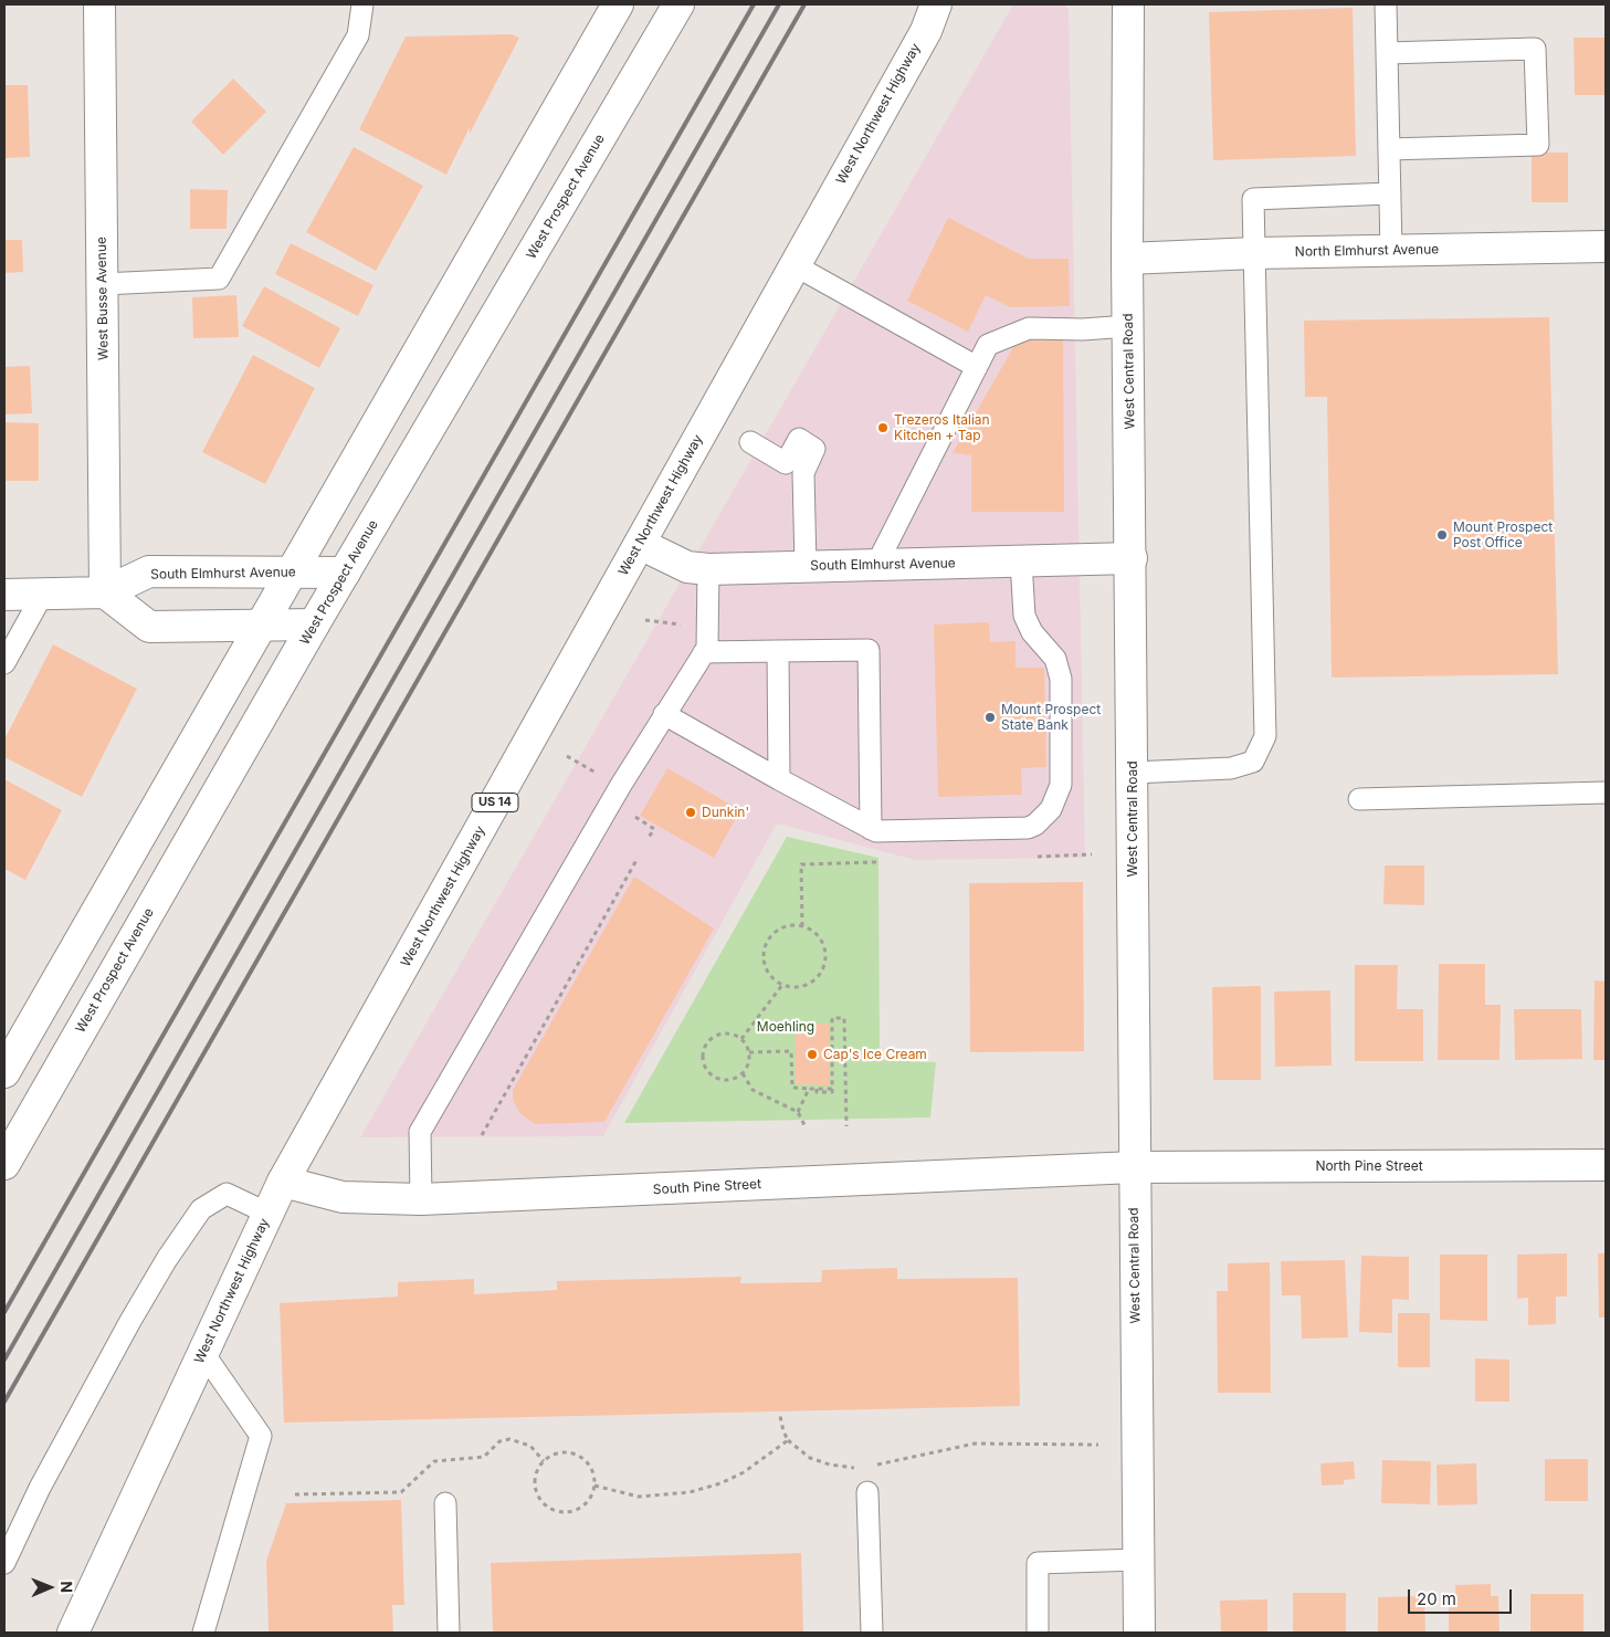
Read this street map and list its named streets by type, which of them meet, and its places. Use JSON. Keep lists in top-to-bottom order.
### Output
{
  "streets": {
    "street": [
      "West Northwest Highway",
      "West Prospect Avenue",
      "North Elmhurst Avenue",
      "West Busse Avenue",
      "West Central Road",
      "South Elmhurst Avenue",
      "US 14",
      "North Pine Street",
      "South Pine Street"
    ]
  },
  "crossings": [
    ["West Northwest Highway", "South Elmhurst Avenue"],
    ["West Northwest Highway", "South Pine Street"],
    ["West Prospect Avenue", "South Elmhurst Avenue"],
    ["North Elmhurst Avenue", "West Central Road"],
    ["West Busse Avenue", "South Elmhurst Avenue"],
    ["West Central Road", "South Elmhurst Avenue"],
    ["West Central Road", "North Pine Street"],
    ["West Central Road", "South Pine Street"],
    ["North Pine Street", "South Pine Street"]
  ],
  "parks": ["Moehling"],
  "places": [
    "Trezeros Italian Kitchen + Tap",
    "Mount Prospect Post Office",
    "Mount Prospect State Bank",
    "Dunkin'",
    "Cap's Ice Cream"
  ],
  "scale_bar": "20 m",
  "north": "right"
}
